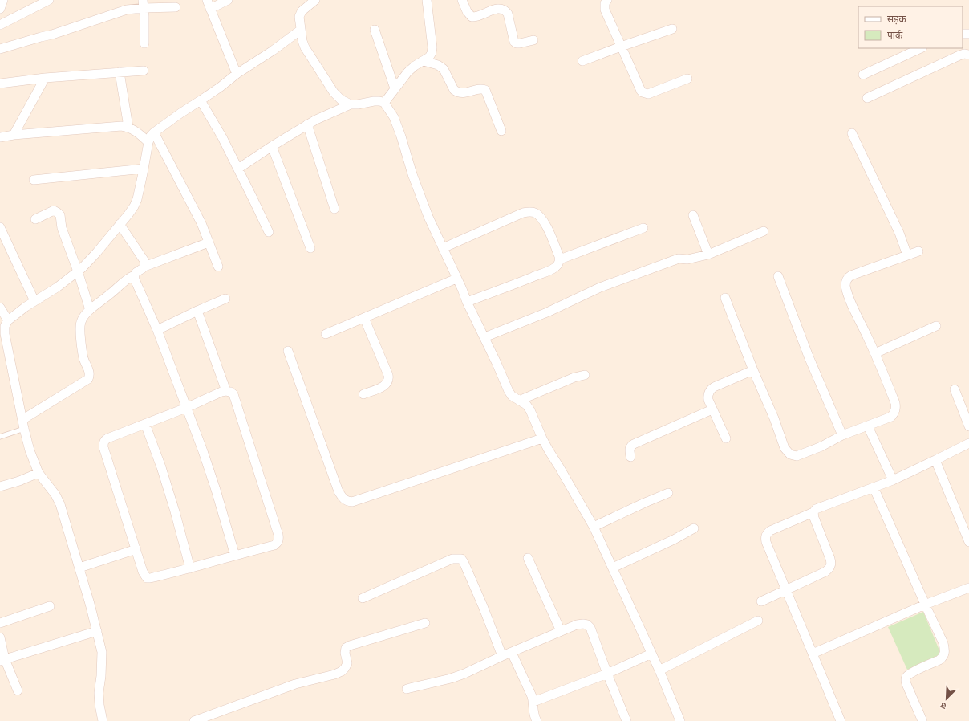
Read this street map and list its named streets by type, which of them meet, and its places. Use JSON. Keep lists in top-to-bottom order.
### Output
{
  "legend": ["सड़क", "पार्क"],
  "north": "bottom left"
}
